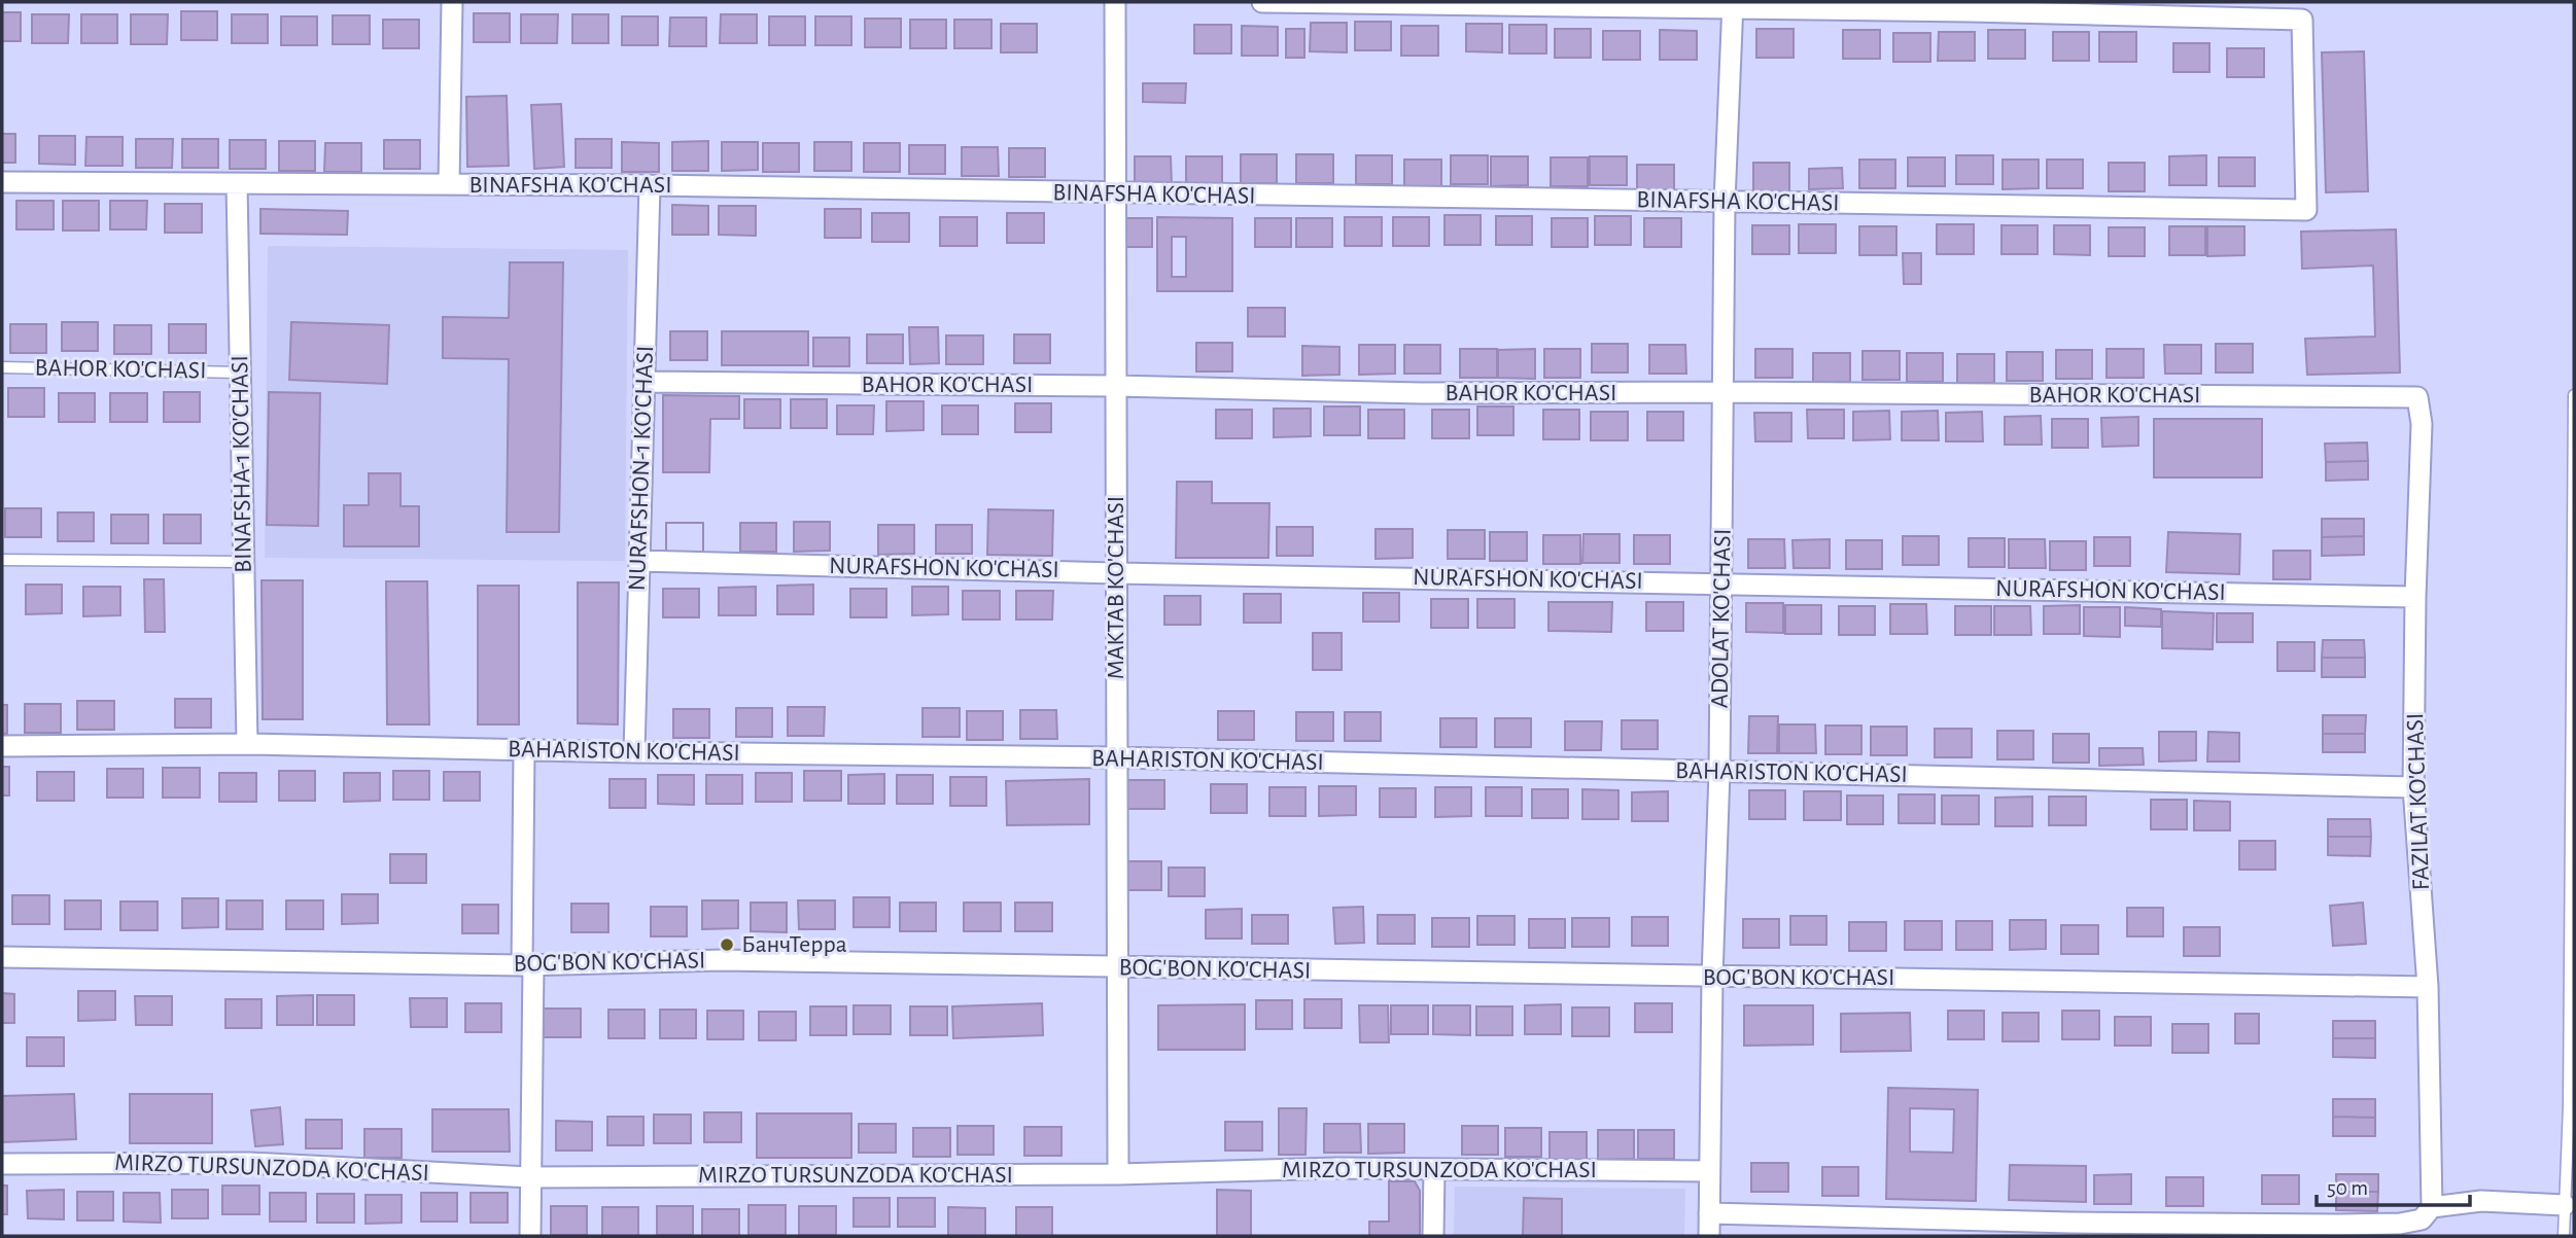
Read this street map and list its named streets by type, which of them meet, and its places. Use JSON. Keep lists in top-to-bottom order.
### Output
{
  "streets": {
    "street": [
      "BINAFSHA KO'CHASI",
      "BAHOR KO'CHASI",
      "BINAFSHA-1 KO'CHASI",
      "NURAFSHON-1 KO'CHASI",
      "NURAFSHON KO'CHASI",
      "MAKTAB KO'CHASI",
      "ADOLAT KO'CHASI",
      "BAHARISTON KO'CHASI",
      "FAZILAT KO'CHASI",
      "BOG'BON KO'CHASI",
      "MIRZO TURSUNZODA KO'CHASI"
    ]
  },
  "crossings": [
    ["BINAFSHA KO'CHASI", "BINAFSHA-1 KO'CHASI"],
    ["BINAFSHA KO'CHASI", "NURAFSHON-1 KO'CHASI"],
    ["BINAFSHA KO'CHASI", "MAKTAB KO'CHASI"],
    ["BINAFSHA KO'CHASI", "ADOLAT KO'CHASI"],
    ["BAHOR KO'CHASI", "BINAFSHA-1 KO'CHASI"],
    ["BAHOR KO'CHASI", "NURAFSHON-1 KO'CHASI"],
    ["BAHOR KO'CHASI", "MAKTAB KO'CHASI"],
    ["BAHOR KO'CHASI", "ADOLAT KO'CHASI"],
    ["BAHOR KO'CHASI", "FAZILAT KO'CHASI"],
    ["BINAFSHA-1 KO'CHASI", "BAHARISTON KO'CHASI"],
    ["NURAFSHON-1 KO'CHASI", "NURAFSHON KO'CHASI"],
    ["NURAFSHON-1 KO'CHASI", "BAHARISTON KO'CHASI"],
    ["NURAFSHON KO'CHASI", "MAKTAB KO'CHASI"],
    ["NURAFSHON KO'CHASI", "ADOLAT KO'CHASI"],
    ["NURAFSHON KO'CHASI", "FAZILAT KO'CHASI"],
    ["MAKTAB KO'CHASI", "BAHARISTON KO'CHASI"],
    ["MAKTAB KO'CHASI", "BOG'BON KO'CHASI"],
    ["MAKTAB KO'CHASI", "MIRZO TURSUNZODA KO'CHASI"],
    ["ADOLAT KO'CHASI", "BAHARISTON KO'CHASI"],
    ["ADOLAT KO'CHASI", "BOG'BON KO'CHASI"],
    ["ADOLAT KO'CHASI", "MIRZO TURSUNZODA KO'CHASI"],
    ["BAHARISTON KO'CHASI", "FAZILAT KO'CHASI"],
    ["FAZILAT KO'CHASI", "BOG'BON KO'CHASI"]
  ],
  "places": ["БанчТерра"],
  "scale_bar": "50 m"
}
